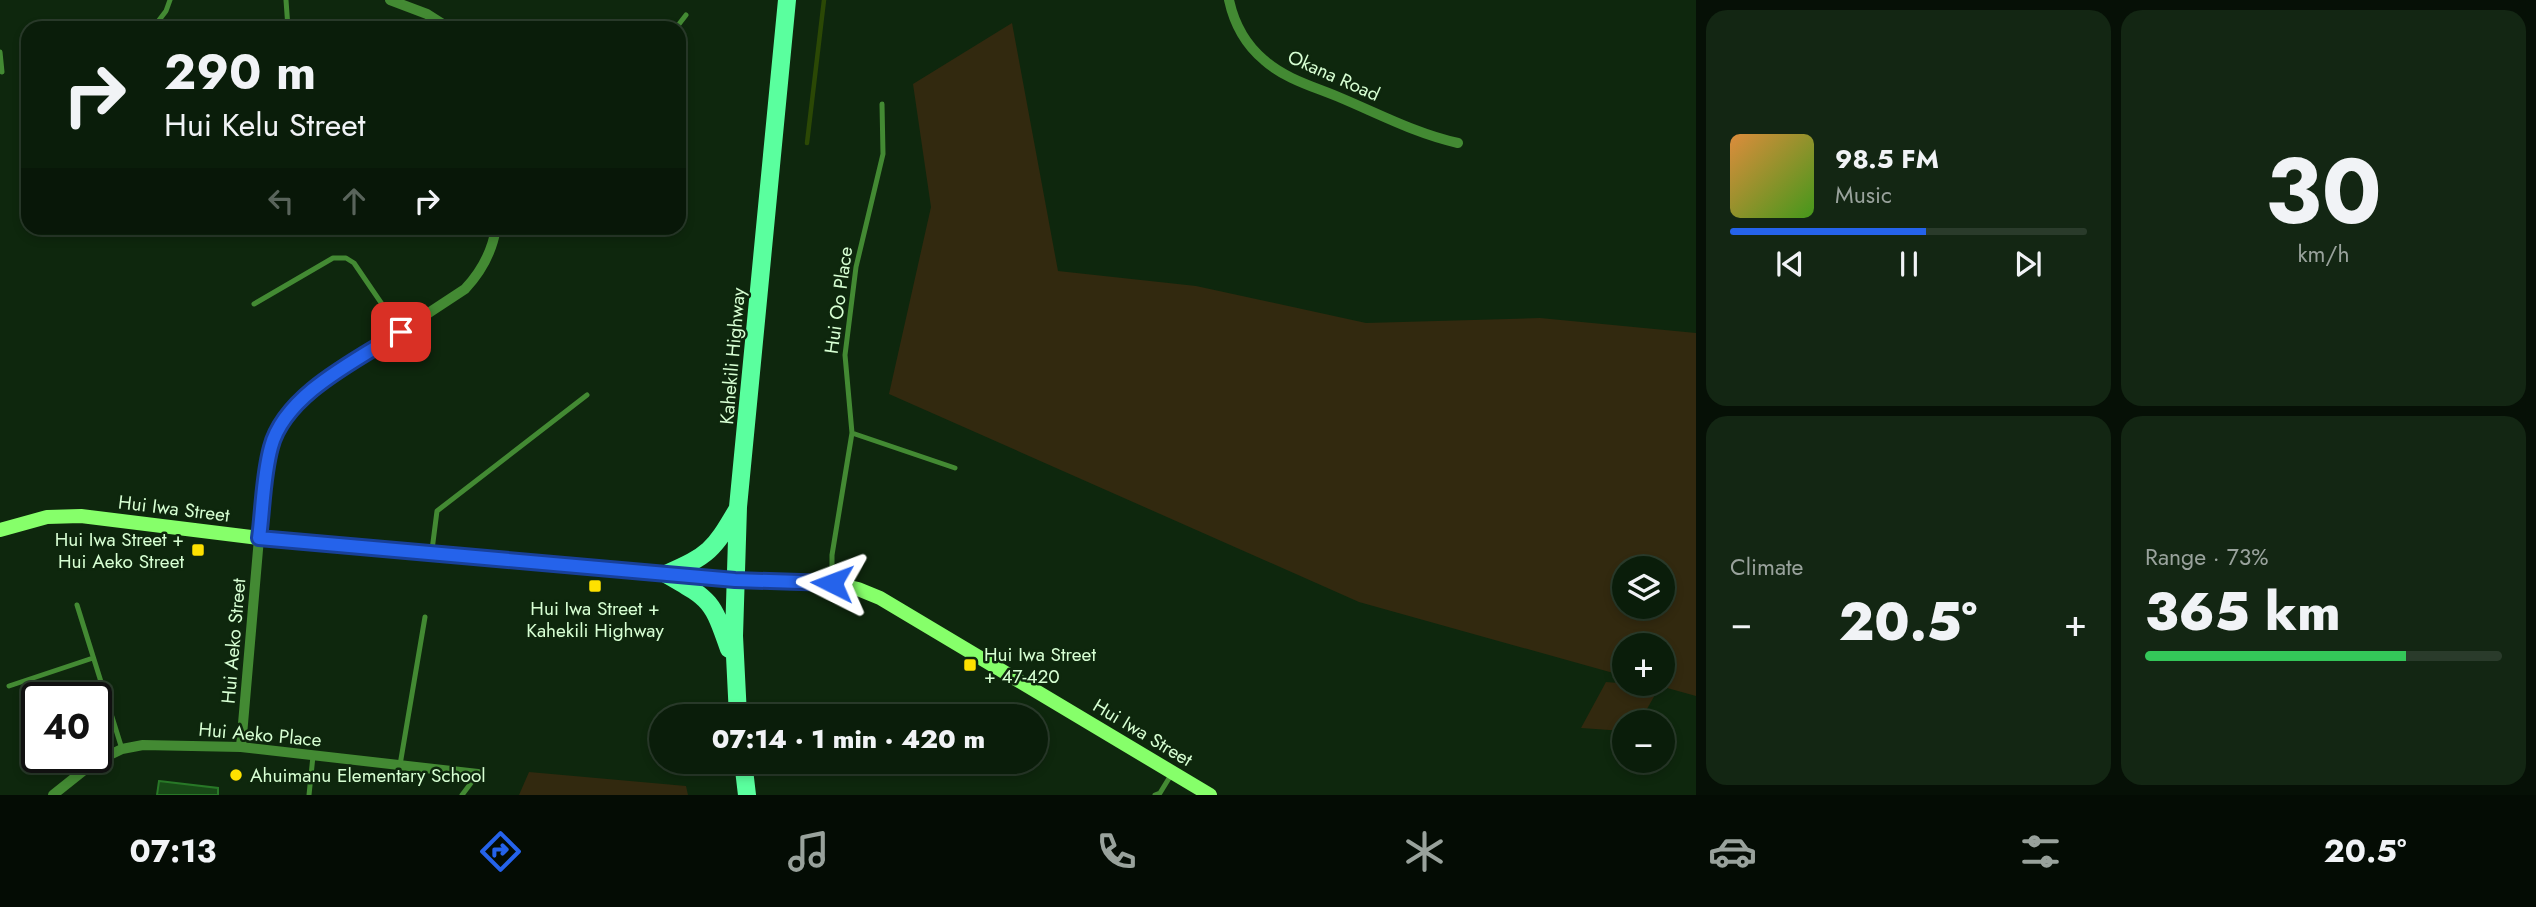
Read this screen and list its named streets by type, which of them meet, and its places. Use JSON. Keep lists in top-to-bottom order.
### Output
{
  "streets": {
    "main road": ["Kahekili Highway"],
    "street": [
      "Okana Road",
      "Hui Iwa Street",
      "Hui Aeko Street",
      "Hui Aeko Place"
    ],
    "lane": ["Hui Oo Place"]
  },
  "crossings": [
    ["Hui Oo Place", "Hui Iwa Street"],
    ["Kahekili Highway", "Hui Iwa Street"],
    ["Hui Iwa Street", "Hui Aeko Street"],
    ["Hui Aeko Street", "Hui Aeko Place"]
  ],
  "places": {
    "transit": ["Hui Iwa Street + Hui Aeko Street", "Hui Iwa Street + Kahekili Highway", "Hui Iwa Street + 47-420"],
    "other": ["Ahuimanu Elementary School"]
  },
  "page": {
    "tile": [
      ["30", "km/h"],
      "Climate",
      ["Range · 73%", "365 km"]
    ],
    "turn": ["290 m", "Hui Kelu Street"],
    "song": ["98.5 FM", "Music"],
    "map_buttons": ["+", "−"],
    "heat": ["−", "20.5°", "+"],
    "limit": "40",
    "trip": "07:14 · 1 min · 420 m",
    "tabs": ["07:13", "20.5°"]
  }
}
